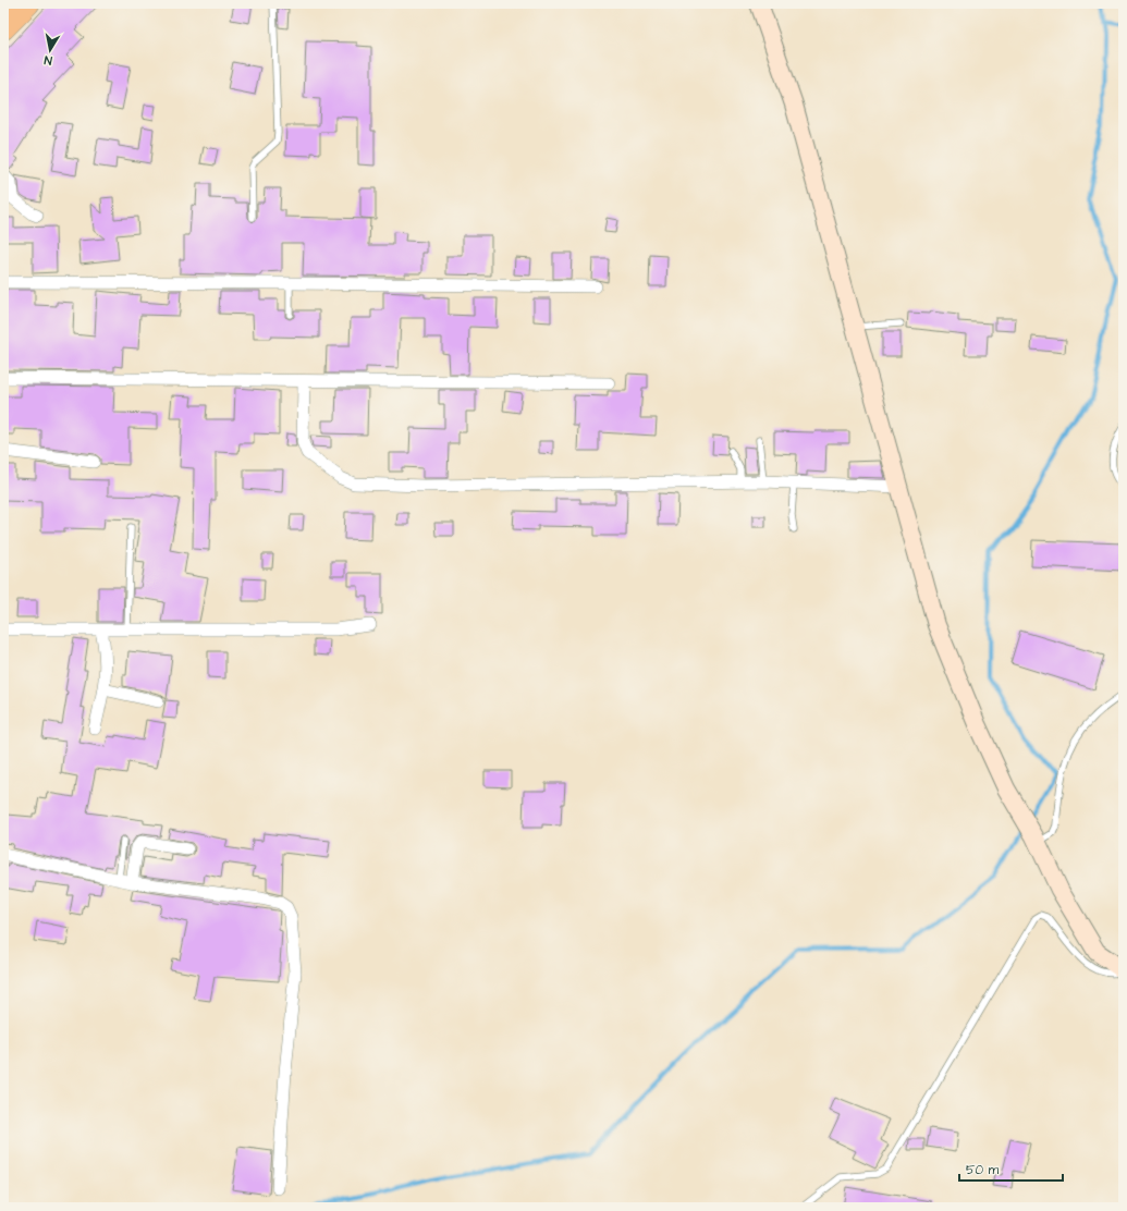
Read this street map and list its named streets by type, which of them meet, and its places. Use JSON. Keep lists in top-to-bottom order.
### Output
{
  "scale_bar": "50 m",
  "north": "bottom"
}
